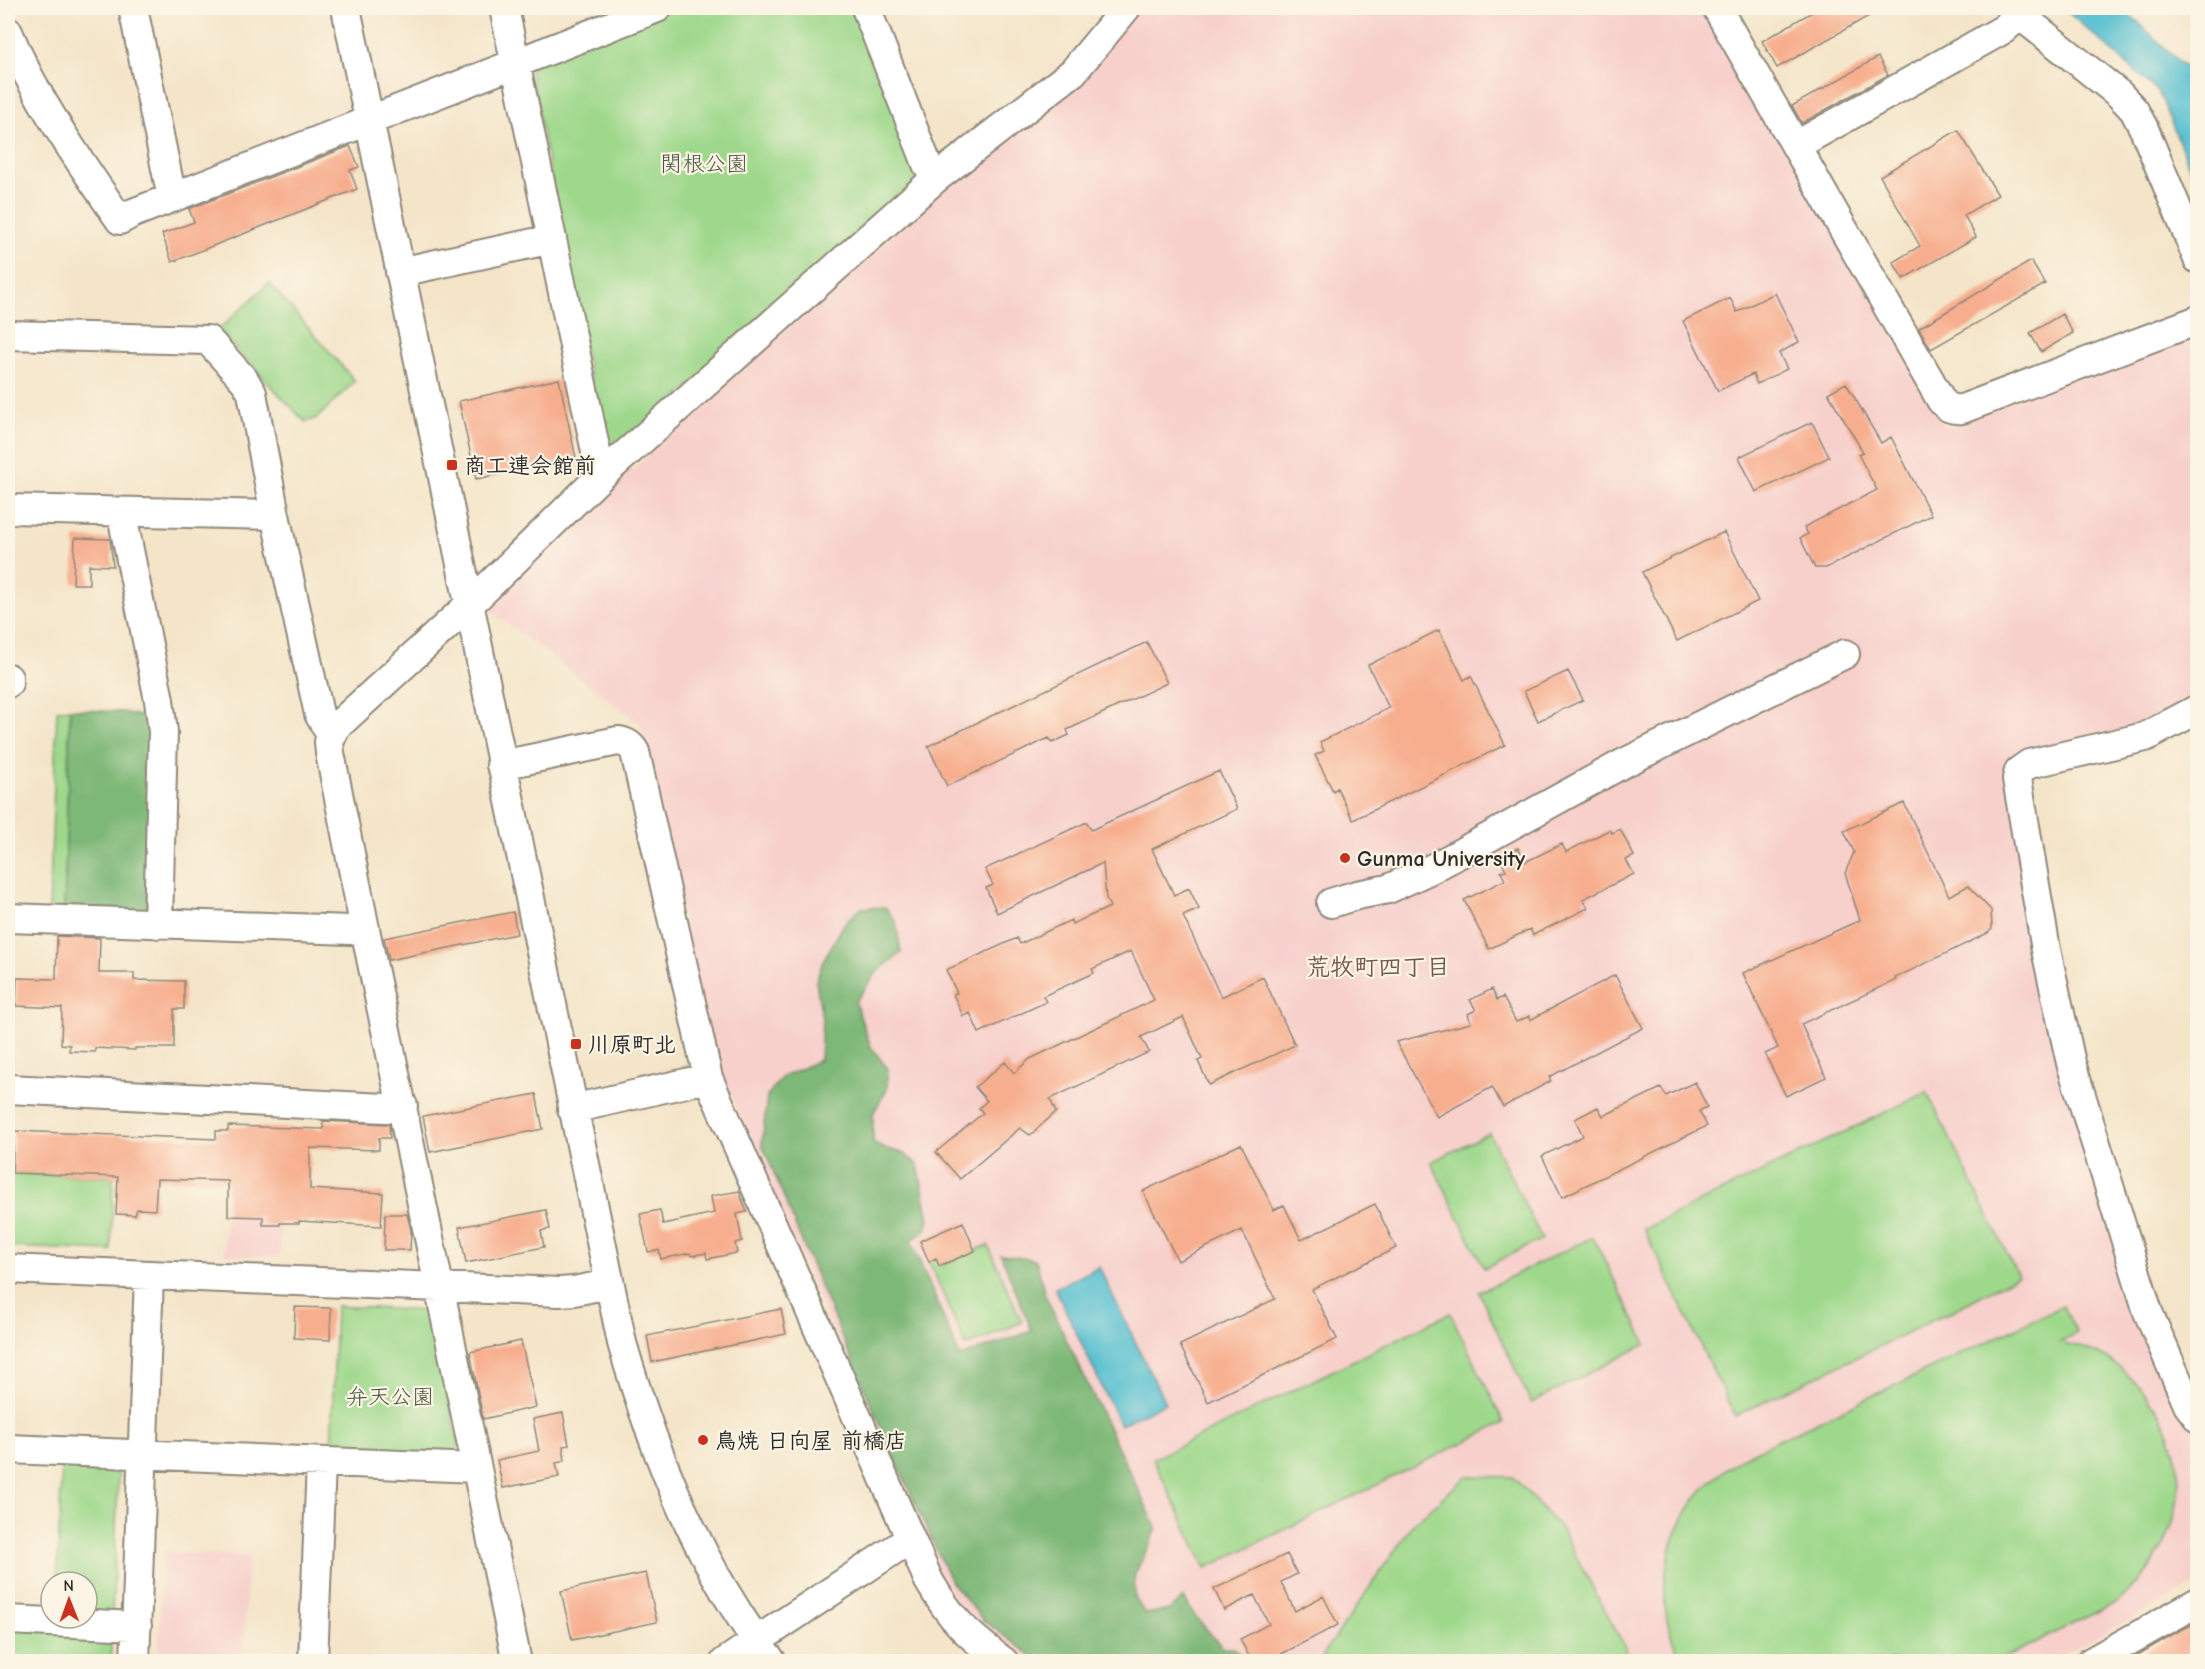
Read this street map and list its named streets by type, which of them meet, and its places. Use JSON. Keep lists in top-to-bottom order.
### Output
{
  "districts": ["荒牧町四丁目"],
  "parks": ["関根公園", "弁天公園"],
  "places": {
    "transit": ["商工連会館前", "川原町北"],
    "other": ["Gunma University", "鳥焼 日向屋 前橋店"]
  },
  "north": "top"
}
